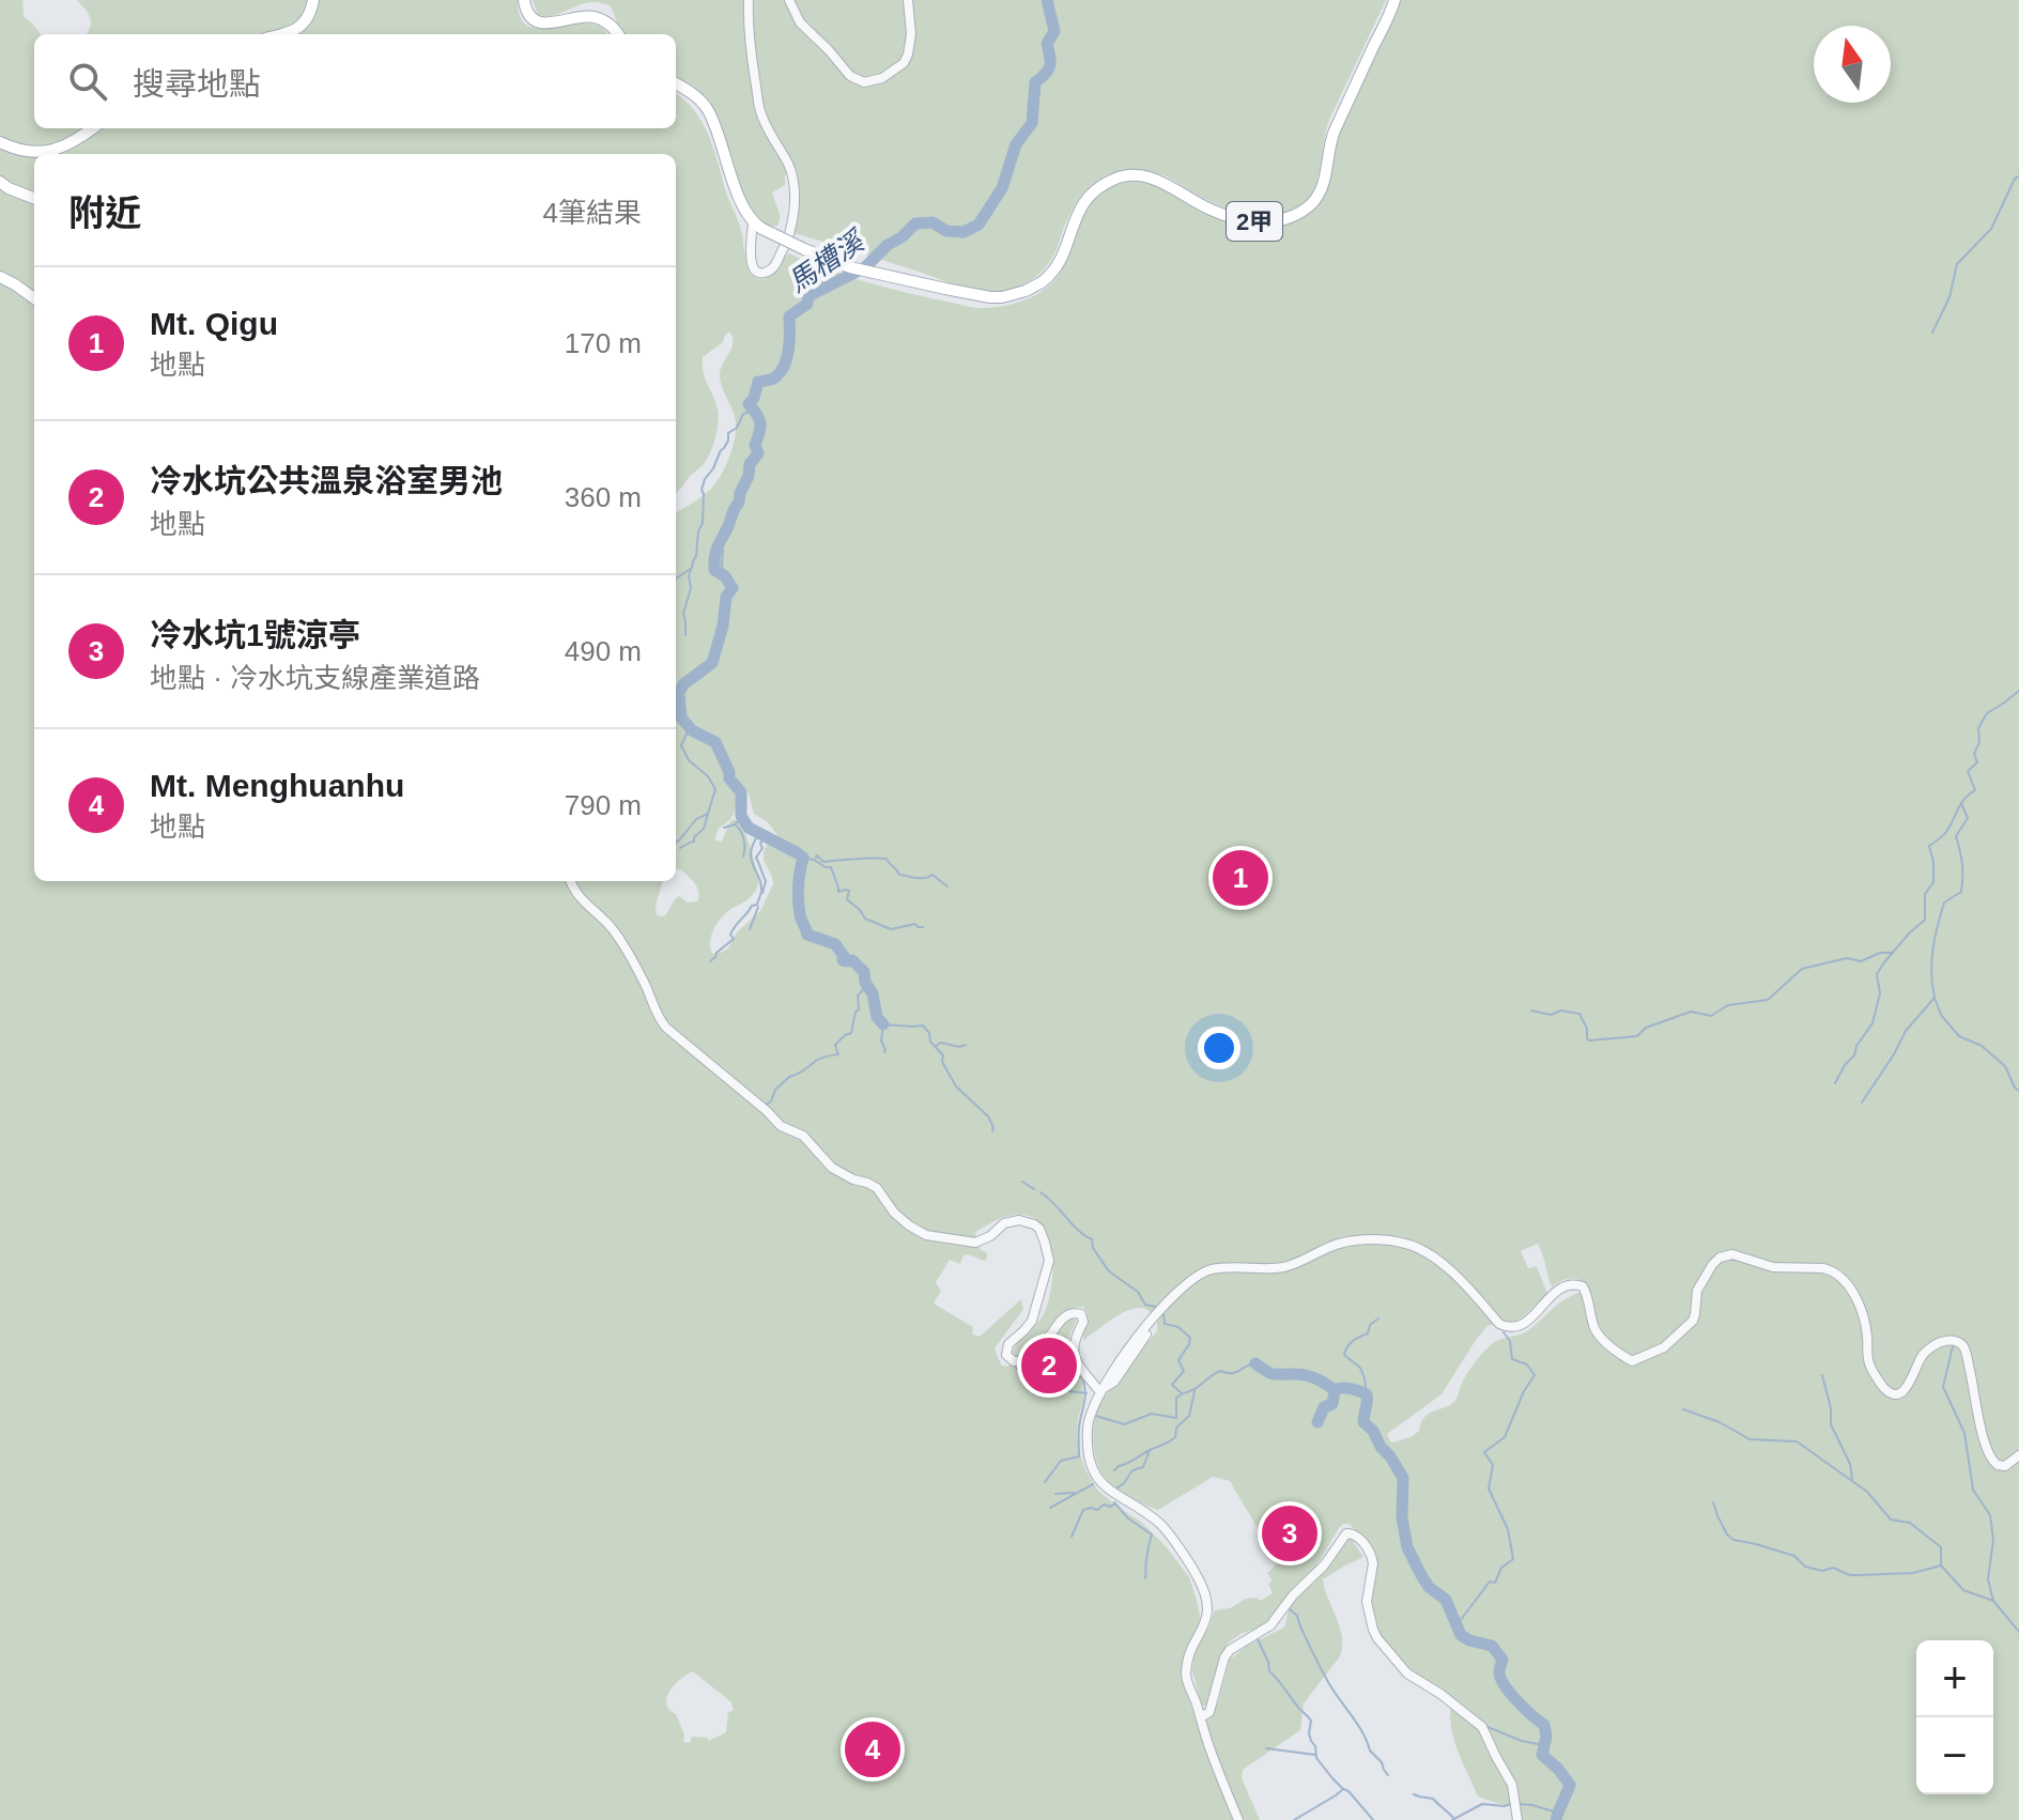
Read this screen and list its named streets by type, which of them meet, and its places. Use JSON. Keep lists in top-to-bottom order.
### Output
{
  "streets": {
    "main road": ["2甲"]
  },
  "water": ["馬槽溪"],
  "north": "top",
  "page": {
    "search": "搜尋地點",
    "heading": ["附近", "4筆結果"],
    "list": [
      {
        "mark": "1",
        "name": "Mt. Qigu",
        "note": "地點",
        "value": "170 m"
      },
      {
        "mark": "2",
        "name": "冷水坑公共溫泉浴室男池",
        "note": "地點",
        "value": "360 m"
      },
      {
        "mark": "3",
        "name": "冷水坑1號涼亭",
        "note": "地點 · 冷水坑支線產業道路",
        "value": "490 m"
      },
      {
        "mark": "4",
        "name": "Mt. Menghuanhu",
        "note": "地點",
        "value": "790 m"
      }
    ],
    "pins": [
      "1",
      "2",
      "3",
      "4"
    ],
    "map_buttons": ["+", "−"]
  }
}
